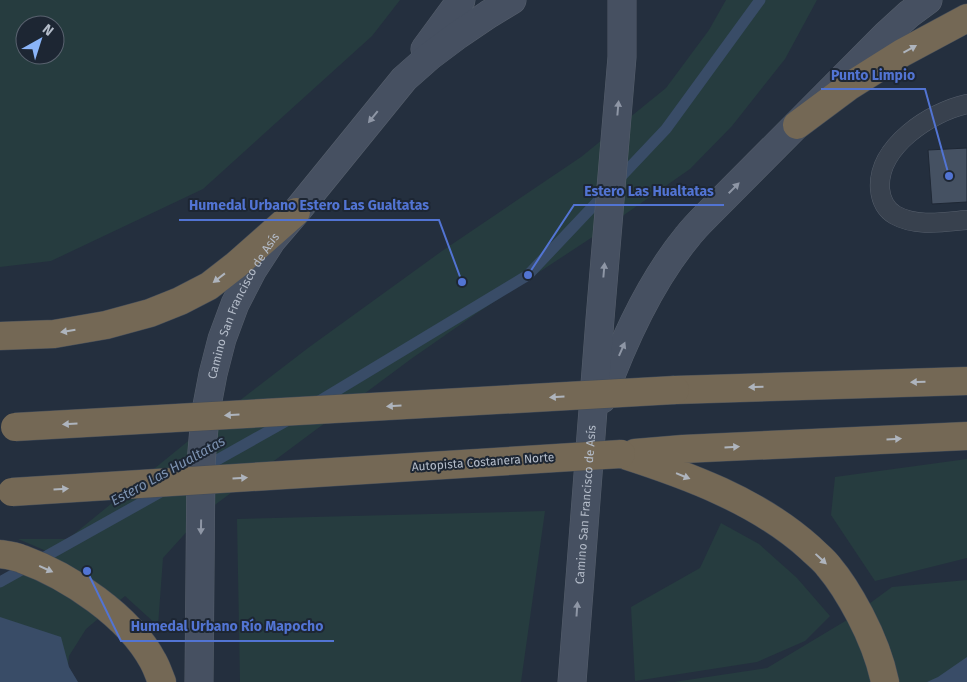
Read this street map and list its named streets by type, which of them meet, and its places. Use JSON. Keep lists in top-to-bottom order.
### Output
{
  "streets": {
    "highway": ["Autopista Costanera Norte"],
    "main road": ["Camino San Francisco de Asís"]
  },
  "water": ["Estero Las Hualtatas"],
  "places": [
    "Punto Limpio",
    "Estero Las Hualtatas",
    "Humedal Urbano Estero Las Gualtatas",
    "Humedal Urbano Río Mapocho"
  ],
  "north": "top right"
}
